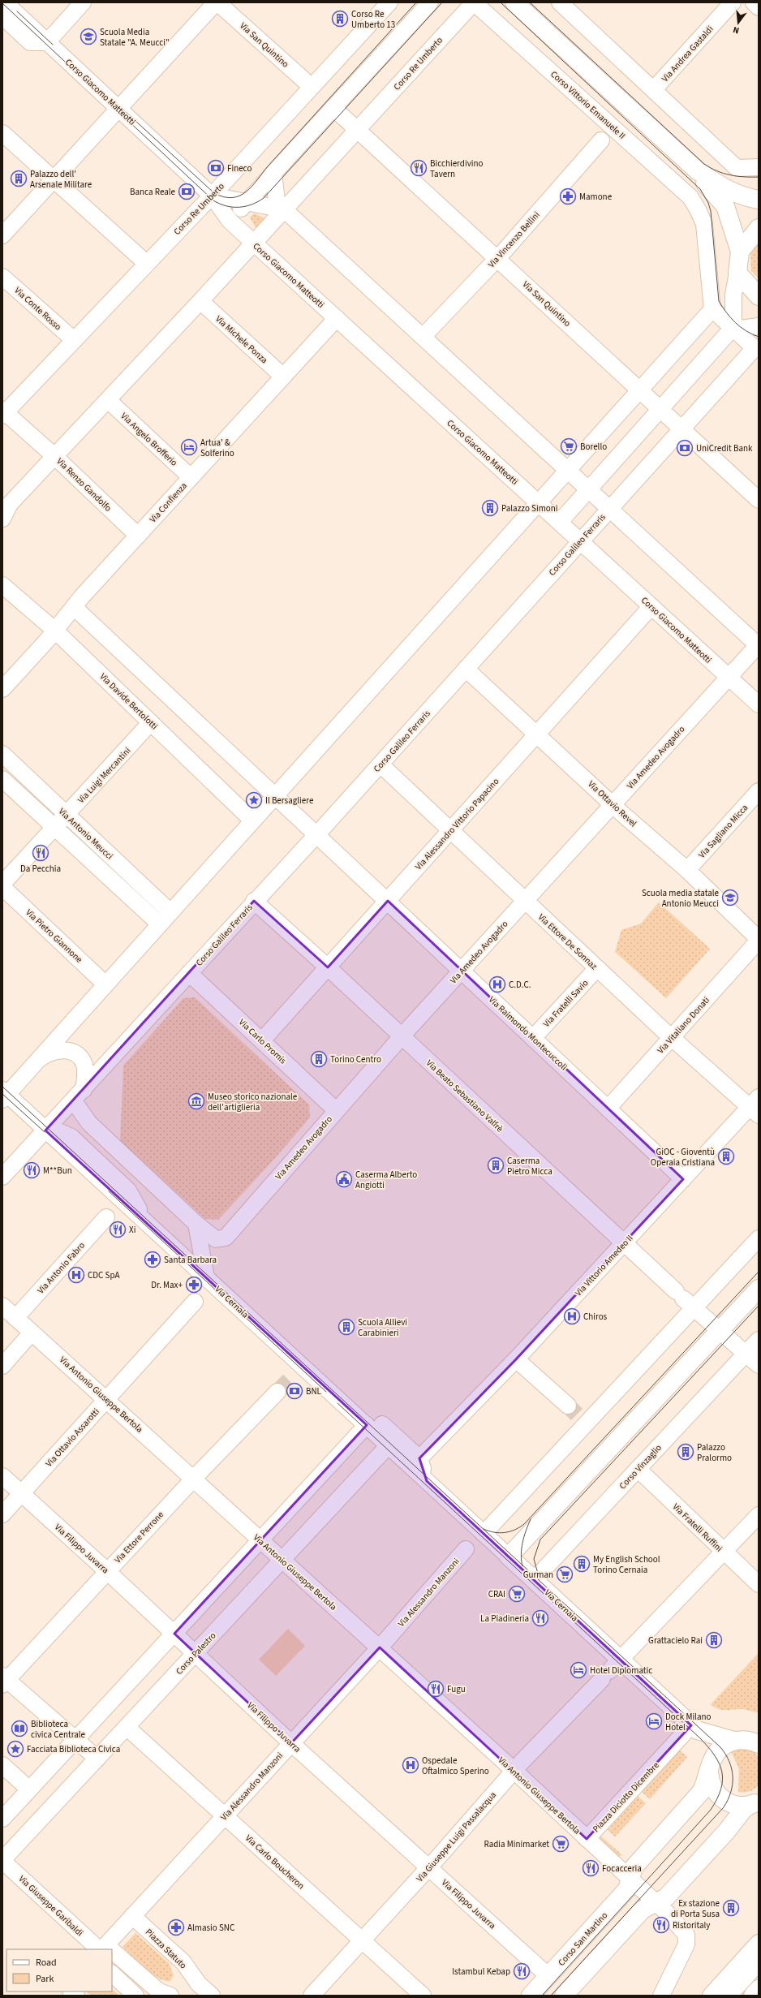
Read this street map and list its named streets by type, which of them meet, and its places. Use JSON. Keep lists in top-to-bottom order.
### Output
{
  "streets": {
    "main road": ["Via Cernaia", "Corso San Martino"],
    "street": [
      "Via San Quintino",
      "Via Andrea Gastaldi",
      "Corso Re Umberto",
      "Corso Giacomo Matteotti",
      "Corso Vittorio Emanuele II",
      "Via Vincenzo Bellini",
      "Via Conte Rosso",
      "Via Michele Ponza",
      "Via Angelo Brofferio",
      "Via Renzo Gandolfo",
      "Via Confienza",
      "Corso Galileo Ferraris",
      "Via Davide Bertolotti",
      "Via Amedeo Avogadro",
      "Via Luigi Mercantini",
      "Via Ottavio Revel",
      "Via Alessandro Vittorio Papacino",
      "Via Sagliano Micca",
      "Via Antonio Meucci",
      "Via Pietro Giannone",
      "Via Ettore De Sonnaz",
      "Via Fratelli Savio",
      "Via Vitaliano Donati",
      "Via Raimondo Montecuccoli",
      "Via Carlo Promis",
      "Via Beato Sebastiano Valfrè",
      "Via Vittorio Amedeo II",
      "Via Antonio Fabro",
      "Via Antonio Giuseppe Bertola",
      "Via Ottavio Assarotti",
      "Corso Vinzaglio",
      "Via Fratelli Ruffini",
      "Via Ettore Perrone",
      "Via Filippo Juvarra",
      "Via Alessandro Manzoni",
      "Corso Palestro",
      "Piazza Diciotto Dicembre",
      "Via Giuseppe Luigi Passalacqua",
      "Via Carlo Boucheron",
      "Via Giuseppe Garibaldi",
      "Piazza Statuto"
    ]
  },
  "crossings": [
    ["Via San Quintino", "Corso Re Umberto"],
    ["Via San Quintino", "Via Vincenzo Bellini"],
    ["Via San Quintino", "Corso Galileo Ferraris"],
    ["Corso Re Umberto", "Corso Giacomo Matteotti"],
    ["Corso Re Umberto", "Corso Vittorio Emanuele II"],
    ["Corso Re Umberto", "Via Conte Rosso"],
    ["Corso Re Umberto", "Via Michele Ponza"],
    ["Corso Re Umberto", "Via Angelo Brofferio"],
    ["Corso Re Umberto", "Via Renzo Gandolfo"],
    ["Corso Giacomo Matteotti", "Via Confienza"],
    ["Corso Giacomo Matteotti", "Corso Galileo Ferraris"],
    ["Corso Giacomo Matteotti", "Via Amedeo Avogadro"],
    ["Corso Giacomo Matteotti", "Via Alessandro Vittorio Papacino"],
    ["Corso Vittorio Emanuele II", "Via Vincenzo Bellini"],
    ["Via Michele Ponza", "Via Confienza"],
    ["Via Angelo Brofferio", "Via Confienza"],
    ["Via Renzo Gandolfo", "Via Confienza"],
    ["Via Confienza", "Via Davide Bertolotti"],
    ["Corso Galileo Ferraris", "Via Amedeo Avogadro"],
    ["Corso Galileo Ferraris", "Via Ottavio Revel"],
    ["Corso Galileo Ferraris", "Via Ettore De Sonnaz"],
    ["Corso Galileo Ferraris", "Via Raimondo Montecuccoli"],
    ["Corso Galileo Ferraris", "Via Carlo Promis"],
    ["Corso Galileo Ferraris", "Via Beato Sebastiano Valfrè"],
    ["Corso Galileo Ferraris", "Via Cernaia"],
    ["Via Davide Bertolotti", "Via Luigi Mercantini"],
    ["Via Amedeo Avogadro", "Via Ottavio Revel"],
    ["Via Amedeo Avogadro", "Via Ettore De Sonnaz"],
    ["Via Amedeo Avogadro", "Via Raimondo Montecuccoli"],
    ["Via Amedeo Avogadro", "Via Carlo Promis"],
    ["Via Amedeo Avogadro", "Via Beato Sebastiano Valfrè"],
    ["Via Luigi Mercantini", "Via Antonio Meucci"],
    ["Via Ottavio Revel", "Via Alessandro Vittorio Papacino"],
    ["Via Ottavio Revel", "Via Sagliano Micca"],
    ["Via Ottavio Revel", "Via Vitaliano Donati"],
    ["Via Alessandro Vittorio Papacino", "Via Ettore De Sonnaz"],
    ["Via Alessandro Vittorio Papacino", "Via Raimondo Montecuccoli"],
    ["Via Alessandro Vittorio Papacino", "Via Carlo Promis"],
    ["Via Alessandro Vittorio Papacino", "Via Beato Sebastiano Valfrè"],
    ["Via Ettore De Sonnaz", "Via Fratelli Savio"],
    ["Via Ettore De Sonnaz", "Via Vitaliano Donati"],
    ["Via Ettore De Sonnaz", "Via Vittorio Amedeo II"],
    ["Via Fratelli Savio", "Via Raimondo Montecuccoli"],
    ["Via Vitaliano Donati", "Via Raimondo Montecuccoli"],
    ["Via Raimondo Montecuccoli", "Via Vittorio Amedeo II"],
    ["Via Beato Sebastiano Valfrè", "Via Vittorio Amedeo II"],
    ["Via Vittorio Amedeo II", "Via Cernaia"],
    ["Via Antonio Fabro", "Via Cernaia"],
    ["Via Antonio Fabro", "Via Antonio Giuseppe Bertola"],
    ["Via Cernaia", "Via Ottavio Assarotti"],
    ["Via Cernaia", "Corso Vinzaglio"],
    ["Via Cernaia", "Corso Palestro"],
    ["Via Cernaia", "Piazza Diciotto Dicembre"],
    ["Via Cernaia", "Via Giuseppe Luigi Passalacqua"],
    ["Via Antonio Giuseppe Bertola", "Via Ottavio Assarotti"],
    ["Via Antonio Giuseppe Bertola", "Via Ettore Perrone"],
    ["Via Antonio Giuseppe Bertola", "Via Alessandro Manzoni"],
    ["Via Antonio Giuseppe Bertola", "Corso Palestro"],
    ["Via Antonio Giuseppe Bertola", "Piazza Diciotto Dicembre"],
    ["Via Antonio Giuseppe Bertola", "Via Giuseppe Luigi Passalacqua"],
    ["Via Ottavio Assarotti", "Via Filippo Juvarra"],
    ["Corso Vinzaglio", "Via Fratelli Ruffini"],
    ["Via Fratelli Ruffini", "Via Giuseppe Luigi Passalacqua"],
    ["Via Ettore Perrone", "Via Filippo Juvarra"],
    ["Via Filippo Juvarra", "Via Alessandro Manzoni"],
    ["Via Filippo Juvarra", "Corso Palestro"],
    ["Via Filippo Juvarra", "Via Giuseppe Luigi Passalacqua"],
    ["Via Filippo Juvarra", "Corso San Martino"],
    ["Via Alessandro Manzoni", "Via Carlo Boucheron"],
    ["Via Alessandro Manzoni", "Via Giuseppe Garibaldi"],
    ["Via Alessandro Manzoni", "Piazza Statuto"],
    ["Corso Palestro", "Via Carlo Boucheron"],
    ["Corso Palestro", "Via Giuseppe Garibaldi"],
    ["Piazza Diciotto Dicembre", "Corso San Martino"],
    ["Via Giuseppe Luigi Passalacqua", "Via Carlo Boucheron"]
  ],
  "places": {
    "building": [
      "Corso Re Umberto 13",
      "Palazzo dell' Arsenale Militare",
      "Palazzo Simoni",
      "Torino Centro",
      "GiOC - Gioventù Operaia Cristiana",
      "Caserma Pietro Micca",
      "Scuola Allievi Carabinieri",
      "Palazzo Pralormo",
      "My English School Torino Cernaia",
      "Grattacielo Rai",
      "Ex stazione di Porta Susa"
    ],
    "school or university": ["Scuola Media Statale \"A. Meucci\"", "Scuola media statale Antonio Meucci"],
    "bank": [
      "Fineco",
      "Banca Reale",
      "UniCredit Bank",
      "BNL"
    ],
    "restaurant": [
      "Bicchierdivino Tavern",
      "Da Pecchia",
      "M**Bun",
      "Xi",
      "La Piadineria",
      "Fugu",
      "Focacceria",
      "Ristoritaly",
      "Istambul Kebap"
    ],
    "pharmacy": [
      "Mamone",
      "Santa Barbara",
      "Dr. Max+",
      "Almasio SNC"
    ],
    "supermarket": [
      "Borello",
      "Gurman",
      "CRAI",
      "Radia Minimarket"
    ],
    "hotel": ["Artua' & Solferino", "Hotel Diplomatic", "Dock Milano Hotel"],
    "place": ["Il Bersagliere", "Facciata Biblioteca Civica"],
    "hospital": [
      "C.D.C.",
      "CDC SpA",
      "Chiros",
      "Ospedale Oftalmico Sperino"
    ],
    "museum": ["Museo storico nazionale dell'artiglieria"],
    "public building": ["Caserma Alberto Angiotti"],
    "library": ["Biblioteca civica Centrale"]
  },
  "legend": ["Road", "Park"],
  "north": "bottom"
}
